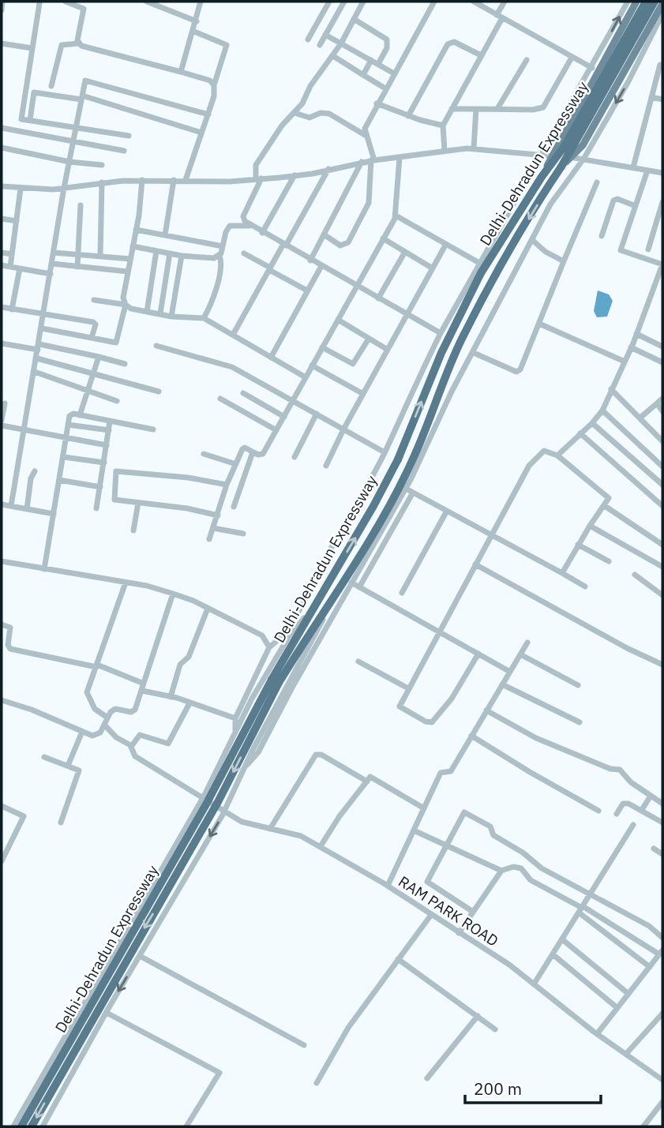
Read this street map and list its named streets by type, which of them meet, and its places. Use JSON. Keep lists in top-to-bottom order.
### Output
{
  "streets": {
    "highway": ["Delhi-Dehradun Expressway"],
    "street": ["RAM PARK ROAD"]
  },
  "scale_bar": "200 m"
}
